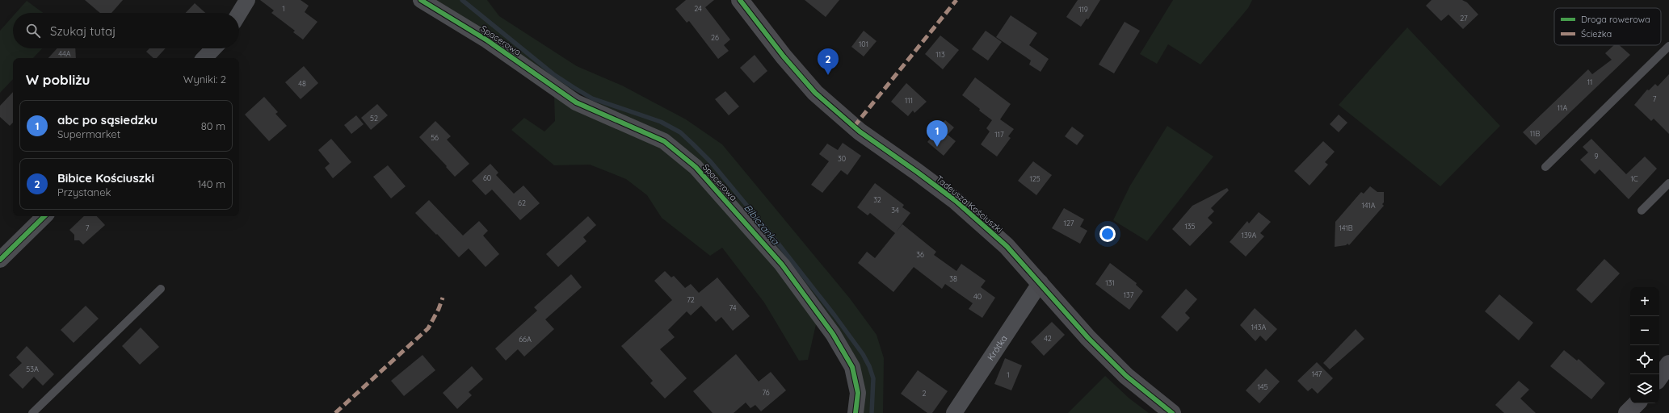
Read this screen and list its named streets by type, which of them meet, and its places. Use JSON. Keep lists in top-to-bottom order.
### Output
{
  "streets": {
    "street": ["Spacerowa", "Tadeusza Kościuszki", "Krótka"]
  },
  "crossings": [
    ["Tadeusza Kościuszki", "Krótka"]
  ],
  "water": ["Bibiczanka"],
  "house_numbers": [
    "1",
    "24",
    "119",
    "27",
    "26",
    "101",
    "44A",
    "113",
    "11",
    "48",
    "7",
    "111",
    "11A",
    "52",
    "11B",
    "117",
    "56",
    "9",
    "30",
    "60",
    "125",
    "1C",
    "32",
    "62",
    "141A",
    "34",
    "127",
    "135",
    "7",
    "141B",
    "139A",
    "36",
    "38",
    "131",
    "137",
    "40",
    "72",
    "74",
    "143A",
    "42",
    "66A",
    "53A",
    "147",
    "1",
    "145",
    "76",
    "2"
  ],
  "legend": ["Droga rowerowa", "Ścieżka"],
  "page": {
    "search": "Szukaj tutaj",
    "pins": ["2", "1"],
    "heading": ["W pobliżu", "Wyniki: 2"],
    "list": [
      {
        "mark": "1",
        "name": "abc po sąsiedzku",
        "note": "Supermarket",
        "value": "80 m"
      },
      {
        "mark": "2",
        "name": "Bibice Kościuszki",
        "note": "Przystanek",
        "value": "140 m"
      }
    ],
    "map_buttons": ["+", "−"]
  }
}
